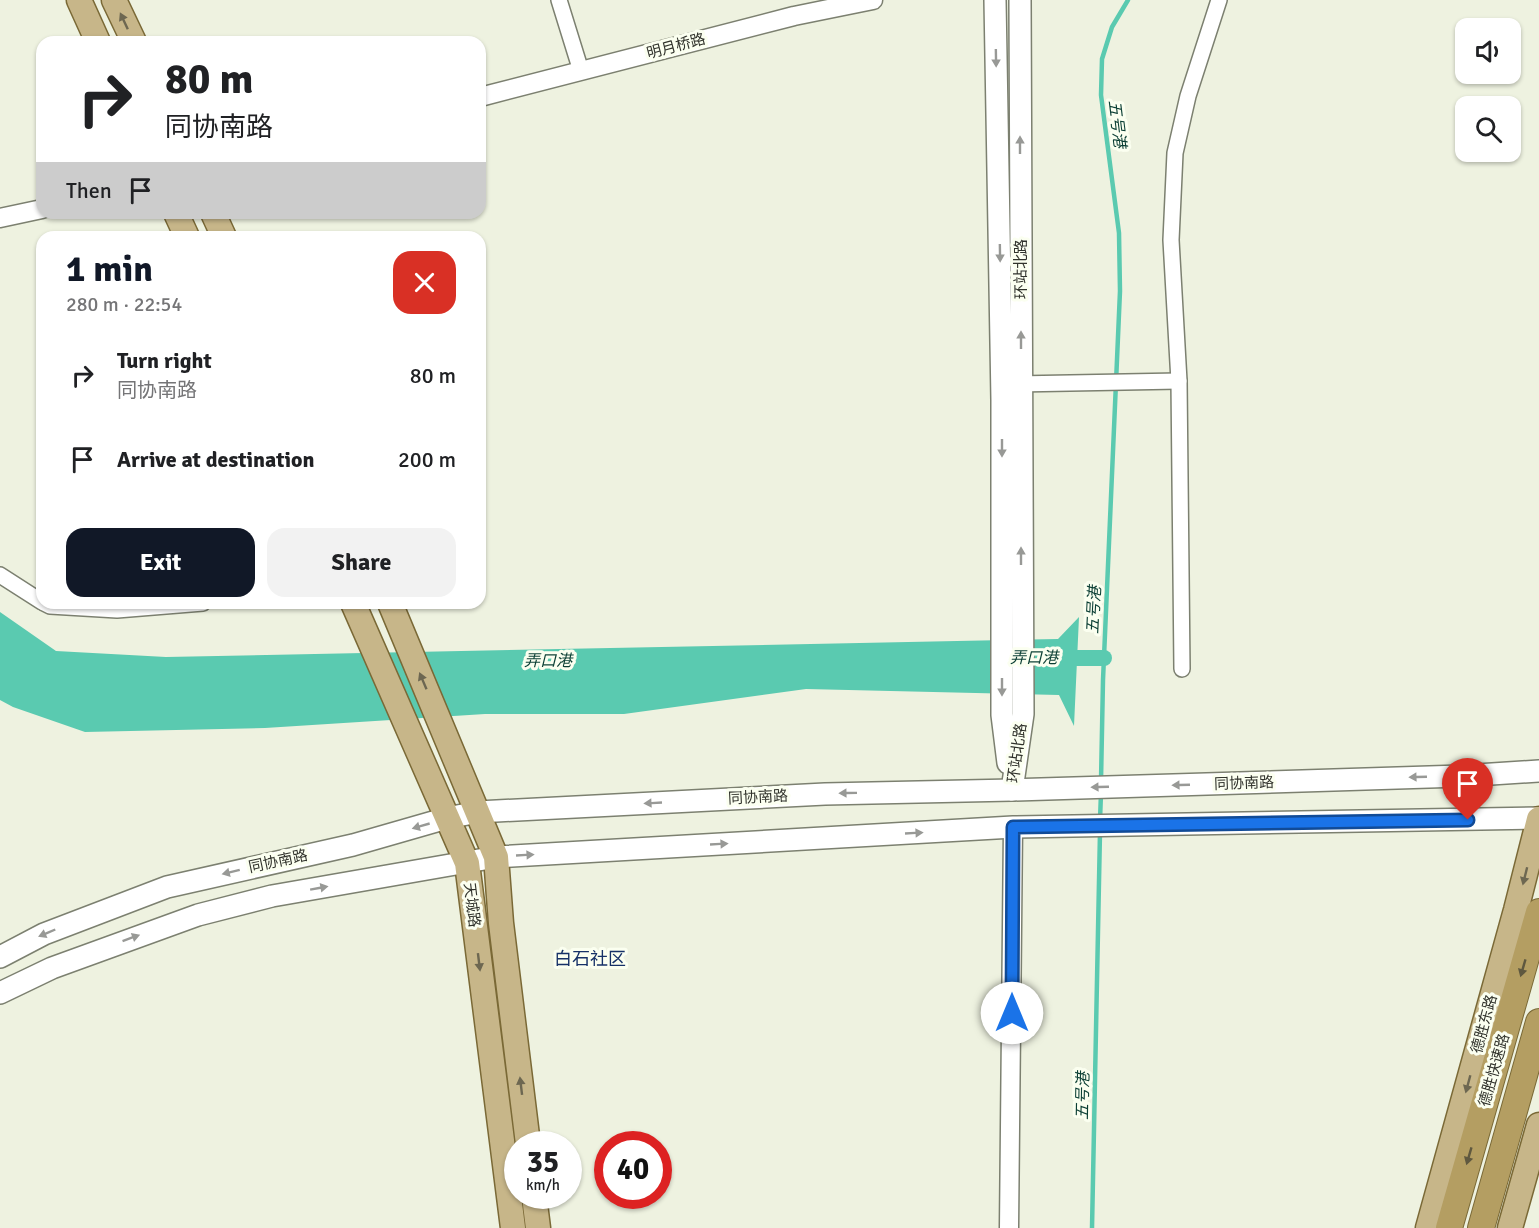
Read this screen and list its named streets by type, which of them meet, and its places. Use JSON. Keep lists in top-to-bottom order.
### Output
{
  "streets": {
    "highway": ["德胜快速路"],
    "main road": [
      "环站北路",
      "同协南路",
      "天城路",
      "德胜东路"
    ],
    "street": ["明月桥路"]
  },
  "crossings": [
    ["环站北路", "同协南路"],
    ["同协南路", "天城路"]
  ],
  "one_way": ["德胜东路"],
  "districts": ["白石社区"],
  "water": ["五号港", "弄口港"],
  "page": {
    "turn": ["80 m", "同协南路"],
    "then": "Then",
    "heading": ["1 min", "280 m · 22:54"],
    "list": [
      {
        "name": "Turn right",
        "note": "同协南路",
        "value": "80 m"
      },
      {
        "name": "Arrive at destination",
        "value": "200 m"
      }
    ],
    "buttons": ["Exit", "Share"],
    "speed": "35 km/h",
    "limit": "40"
  }
}
